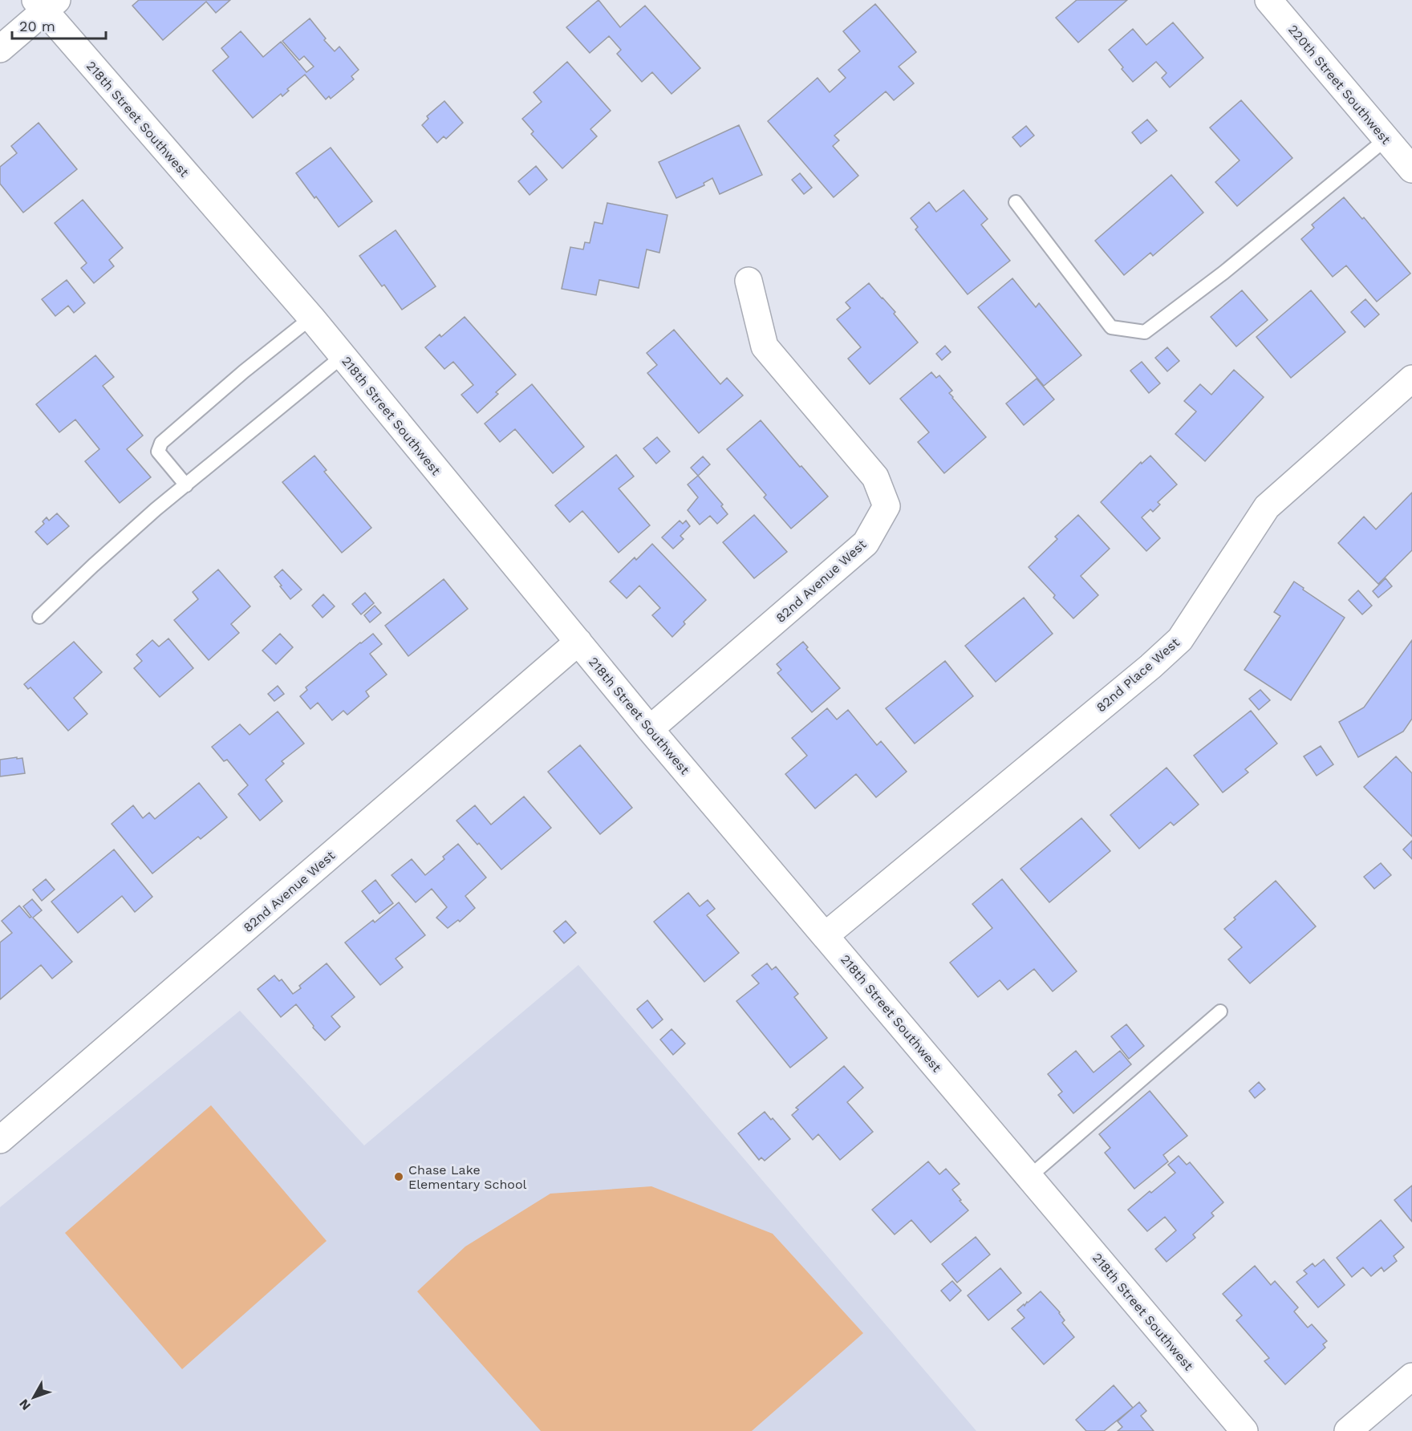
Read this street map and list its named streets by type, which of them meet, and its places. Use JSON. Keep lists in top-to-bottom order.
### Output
{
  "streets": {
    "street": [
      "220th Street Southwest",
      "218th Street Southwest",
      "82nd Avenue West",
      "82nd Place West"
    ]
  },
  "crossings": [
    ["218th Street Southwest", "82nd Avenue West"],
    ["218th Street Southwest", "82nd Place West"]
  ],
  "places": ["Chase Lake Elementary School"],
  "scale_bar": "20 m",
  "north": "bottom left"
}
